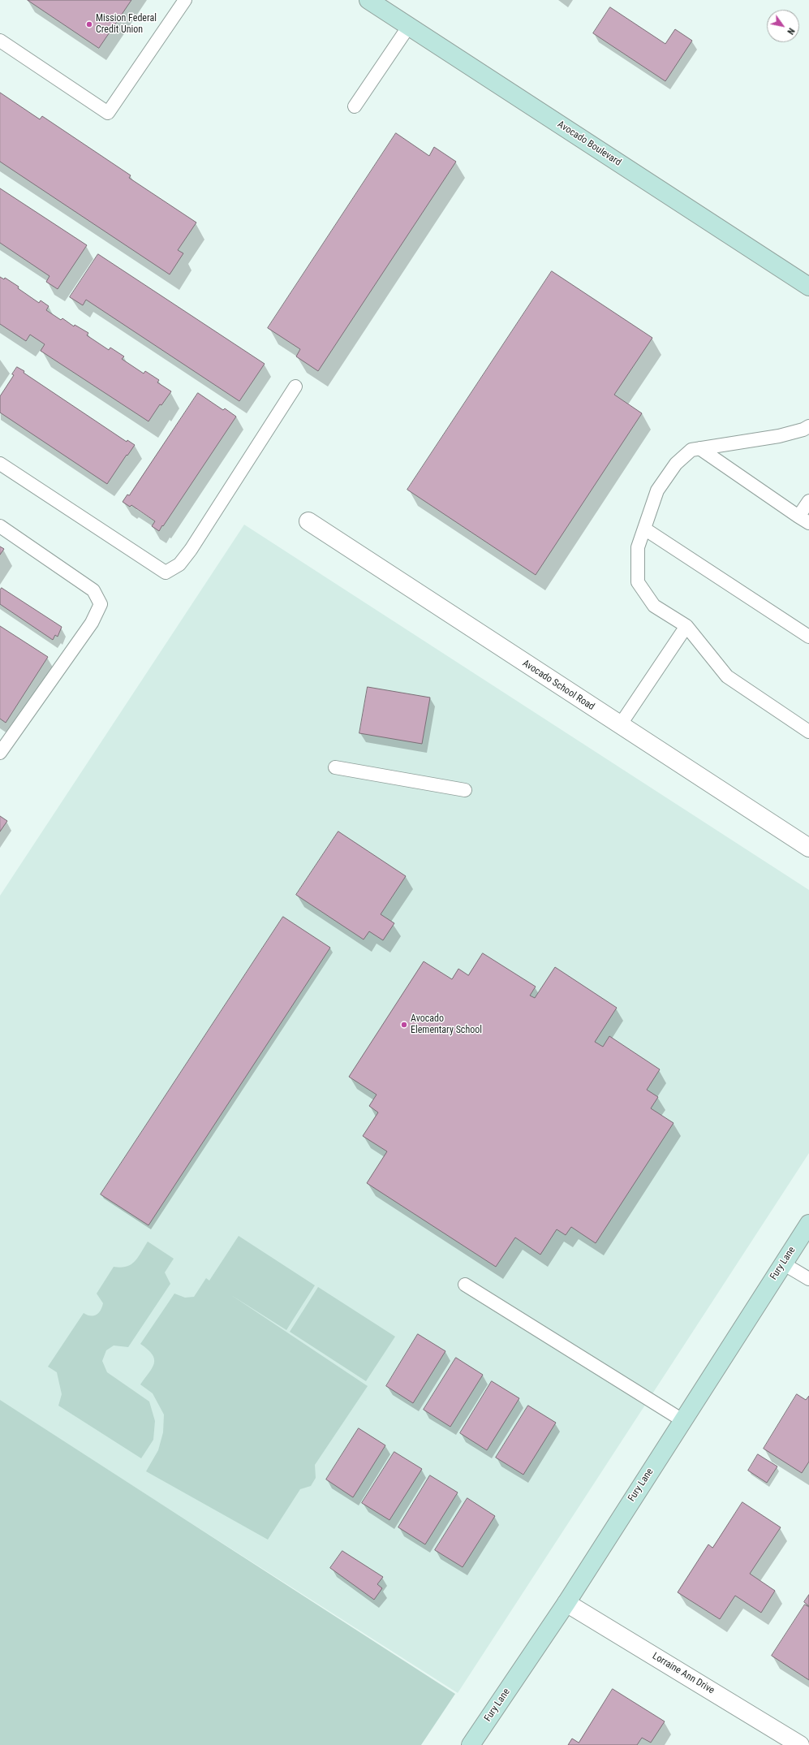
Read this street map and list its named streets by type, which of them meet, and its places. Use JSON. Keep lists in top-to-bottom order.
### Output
{
  "streets": {
    "main road": ["Avocado Boulevard", "Fury Lane"],
    "street": ["Avocado School Road", "Lorraine Ann Drive"]
  },
  "crossings": [
    ["Fury Lane", "Lorraine Ann Drive"]
  ],
  "places": ["Mission Federal Credit Union", "Avocado Elementary School"],
  "north": "bottom right"
}
